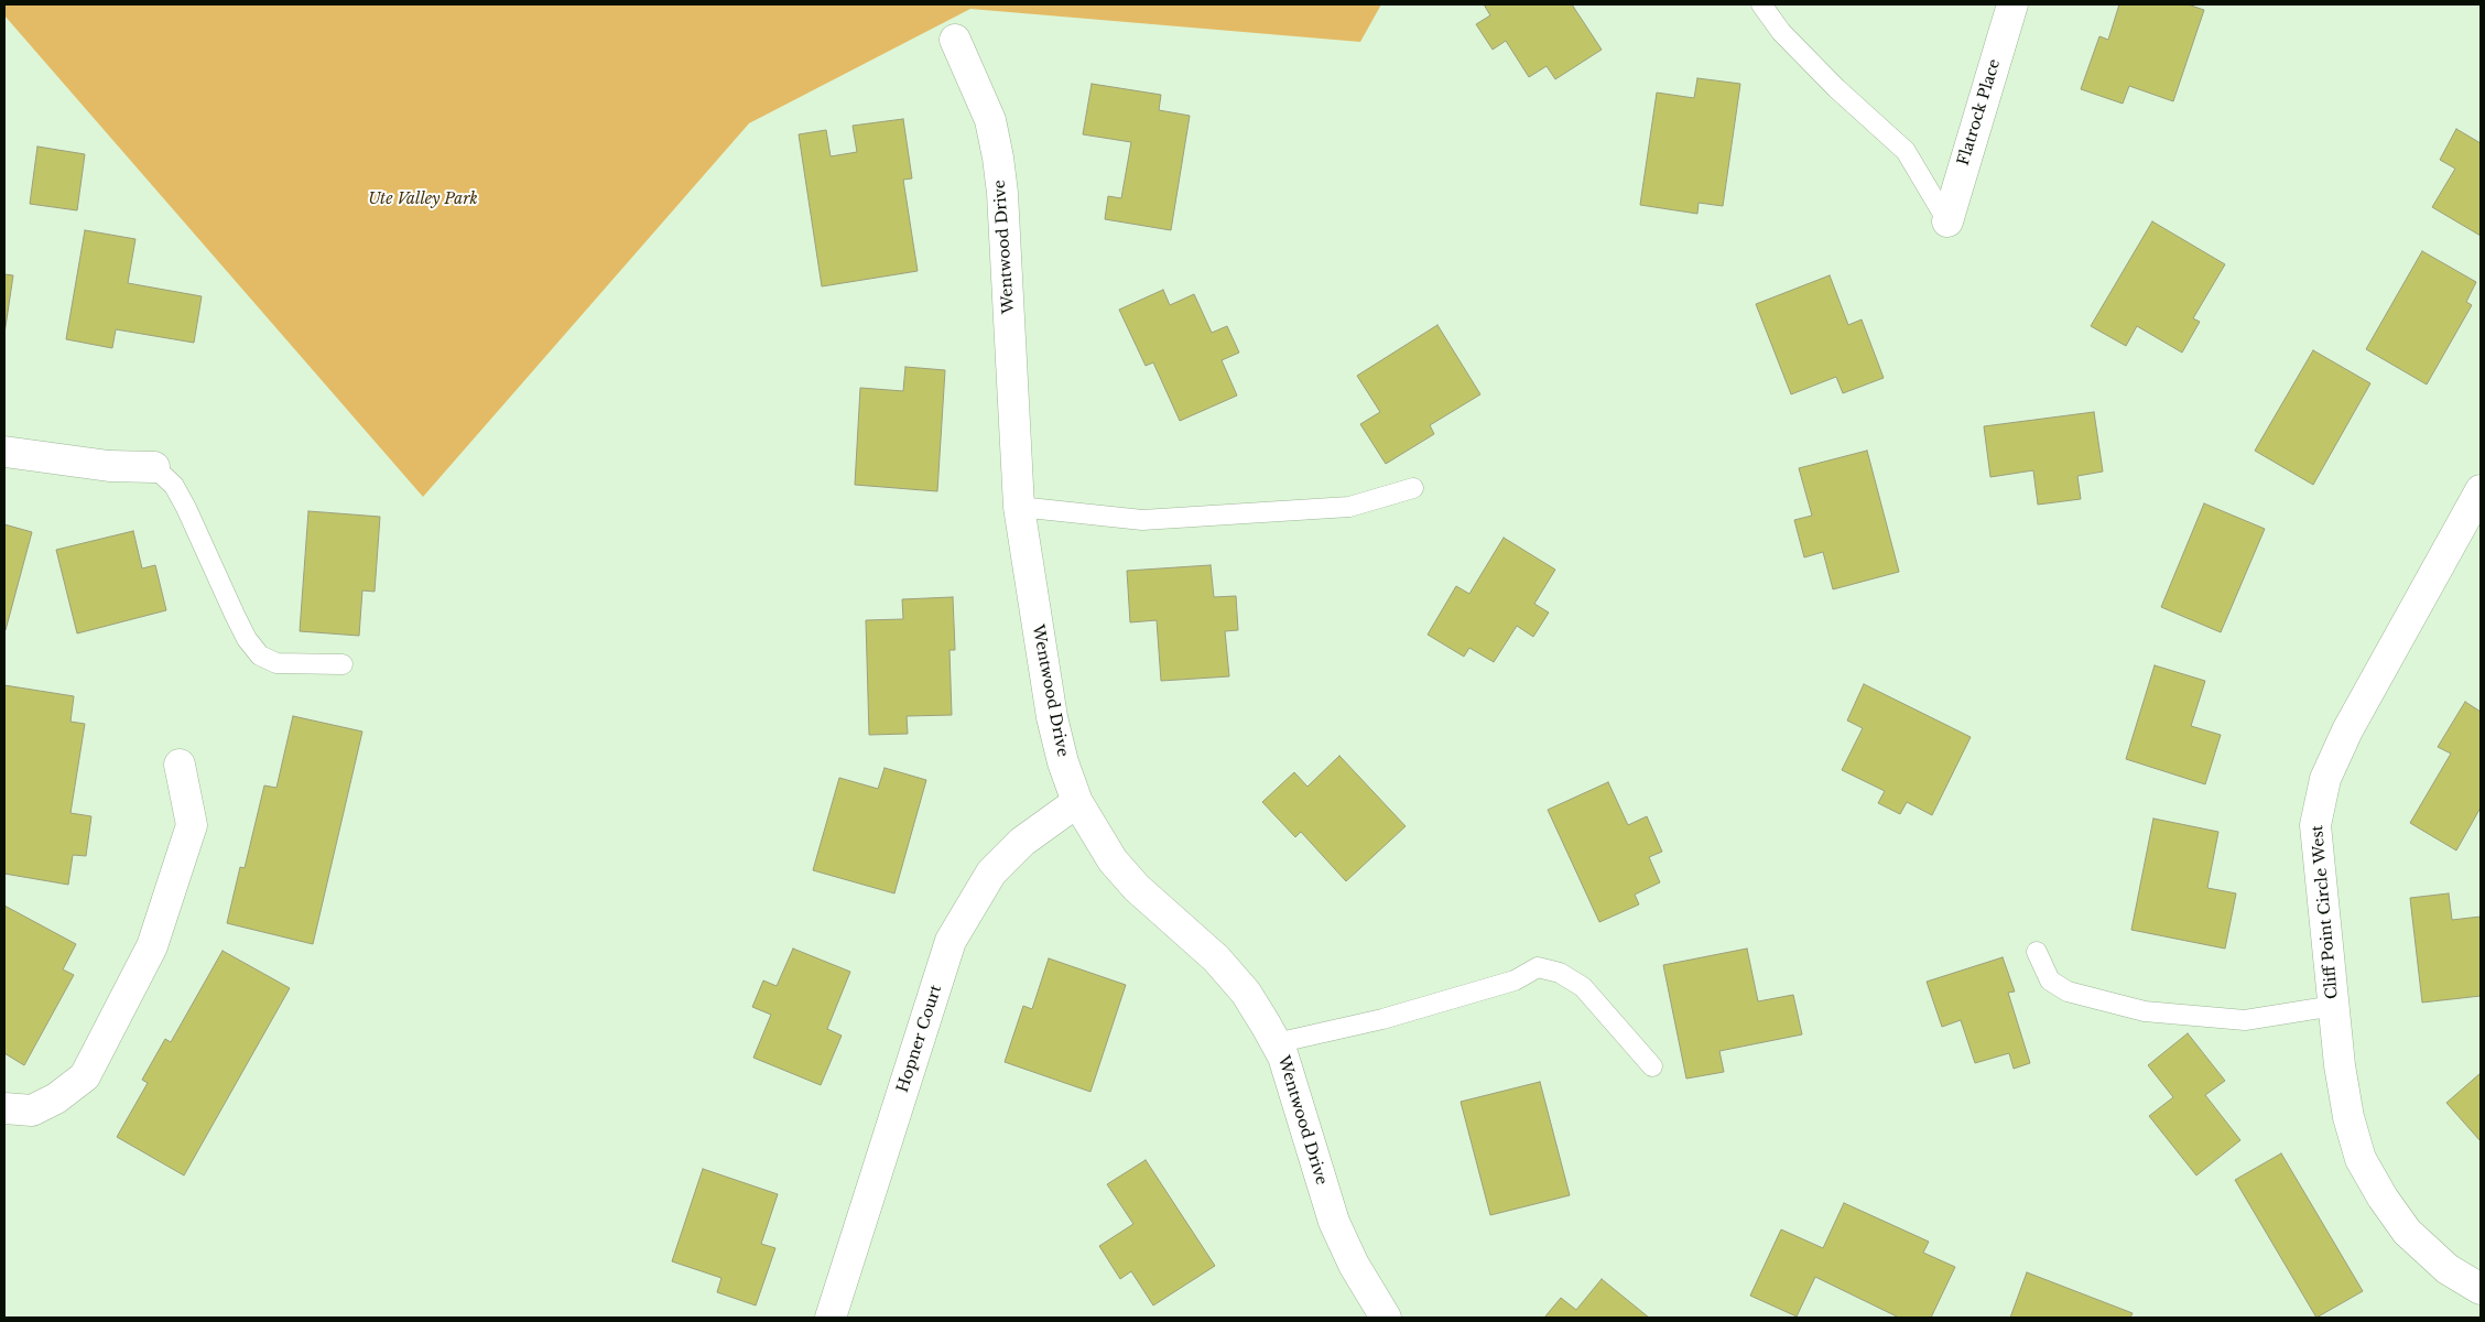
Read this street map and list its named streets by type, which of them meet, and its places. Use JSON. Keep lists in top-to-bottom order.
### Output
{
  "streets": {
    "street": [
      "Flatrock Place",
      "Wentwood Drive",
      "Cliff Point Circle West",
      "Hopner Court"
    ]
  },
  "crossings": [
    ["Wentwood Drive", "Hopner Court"]
  ],
  "parks": ["Ute Valley Park"]
}
